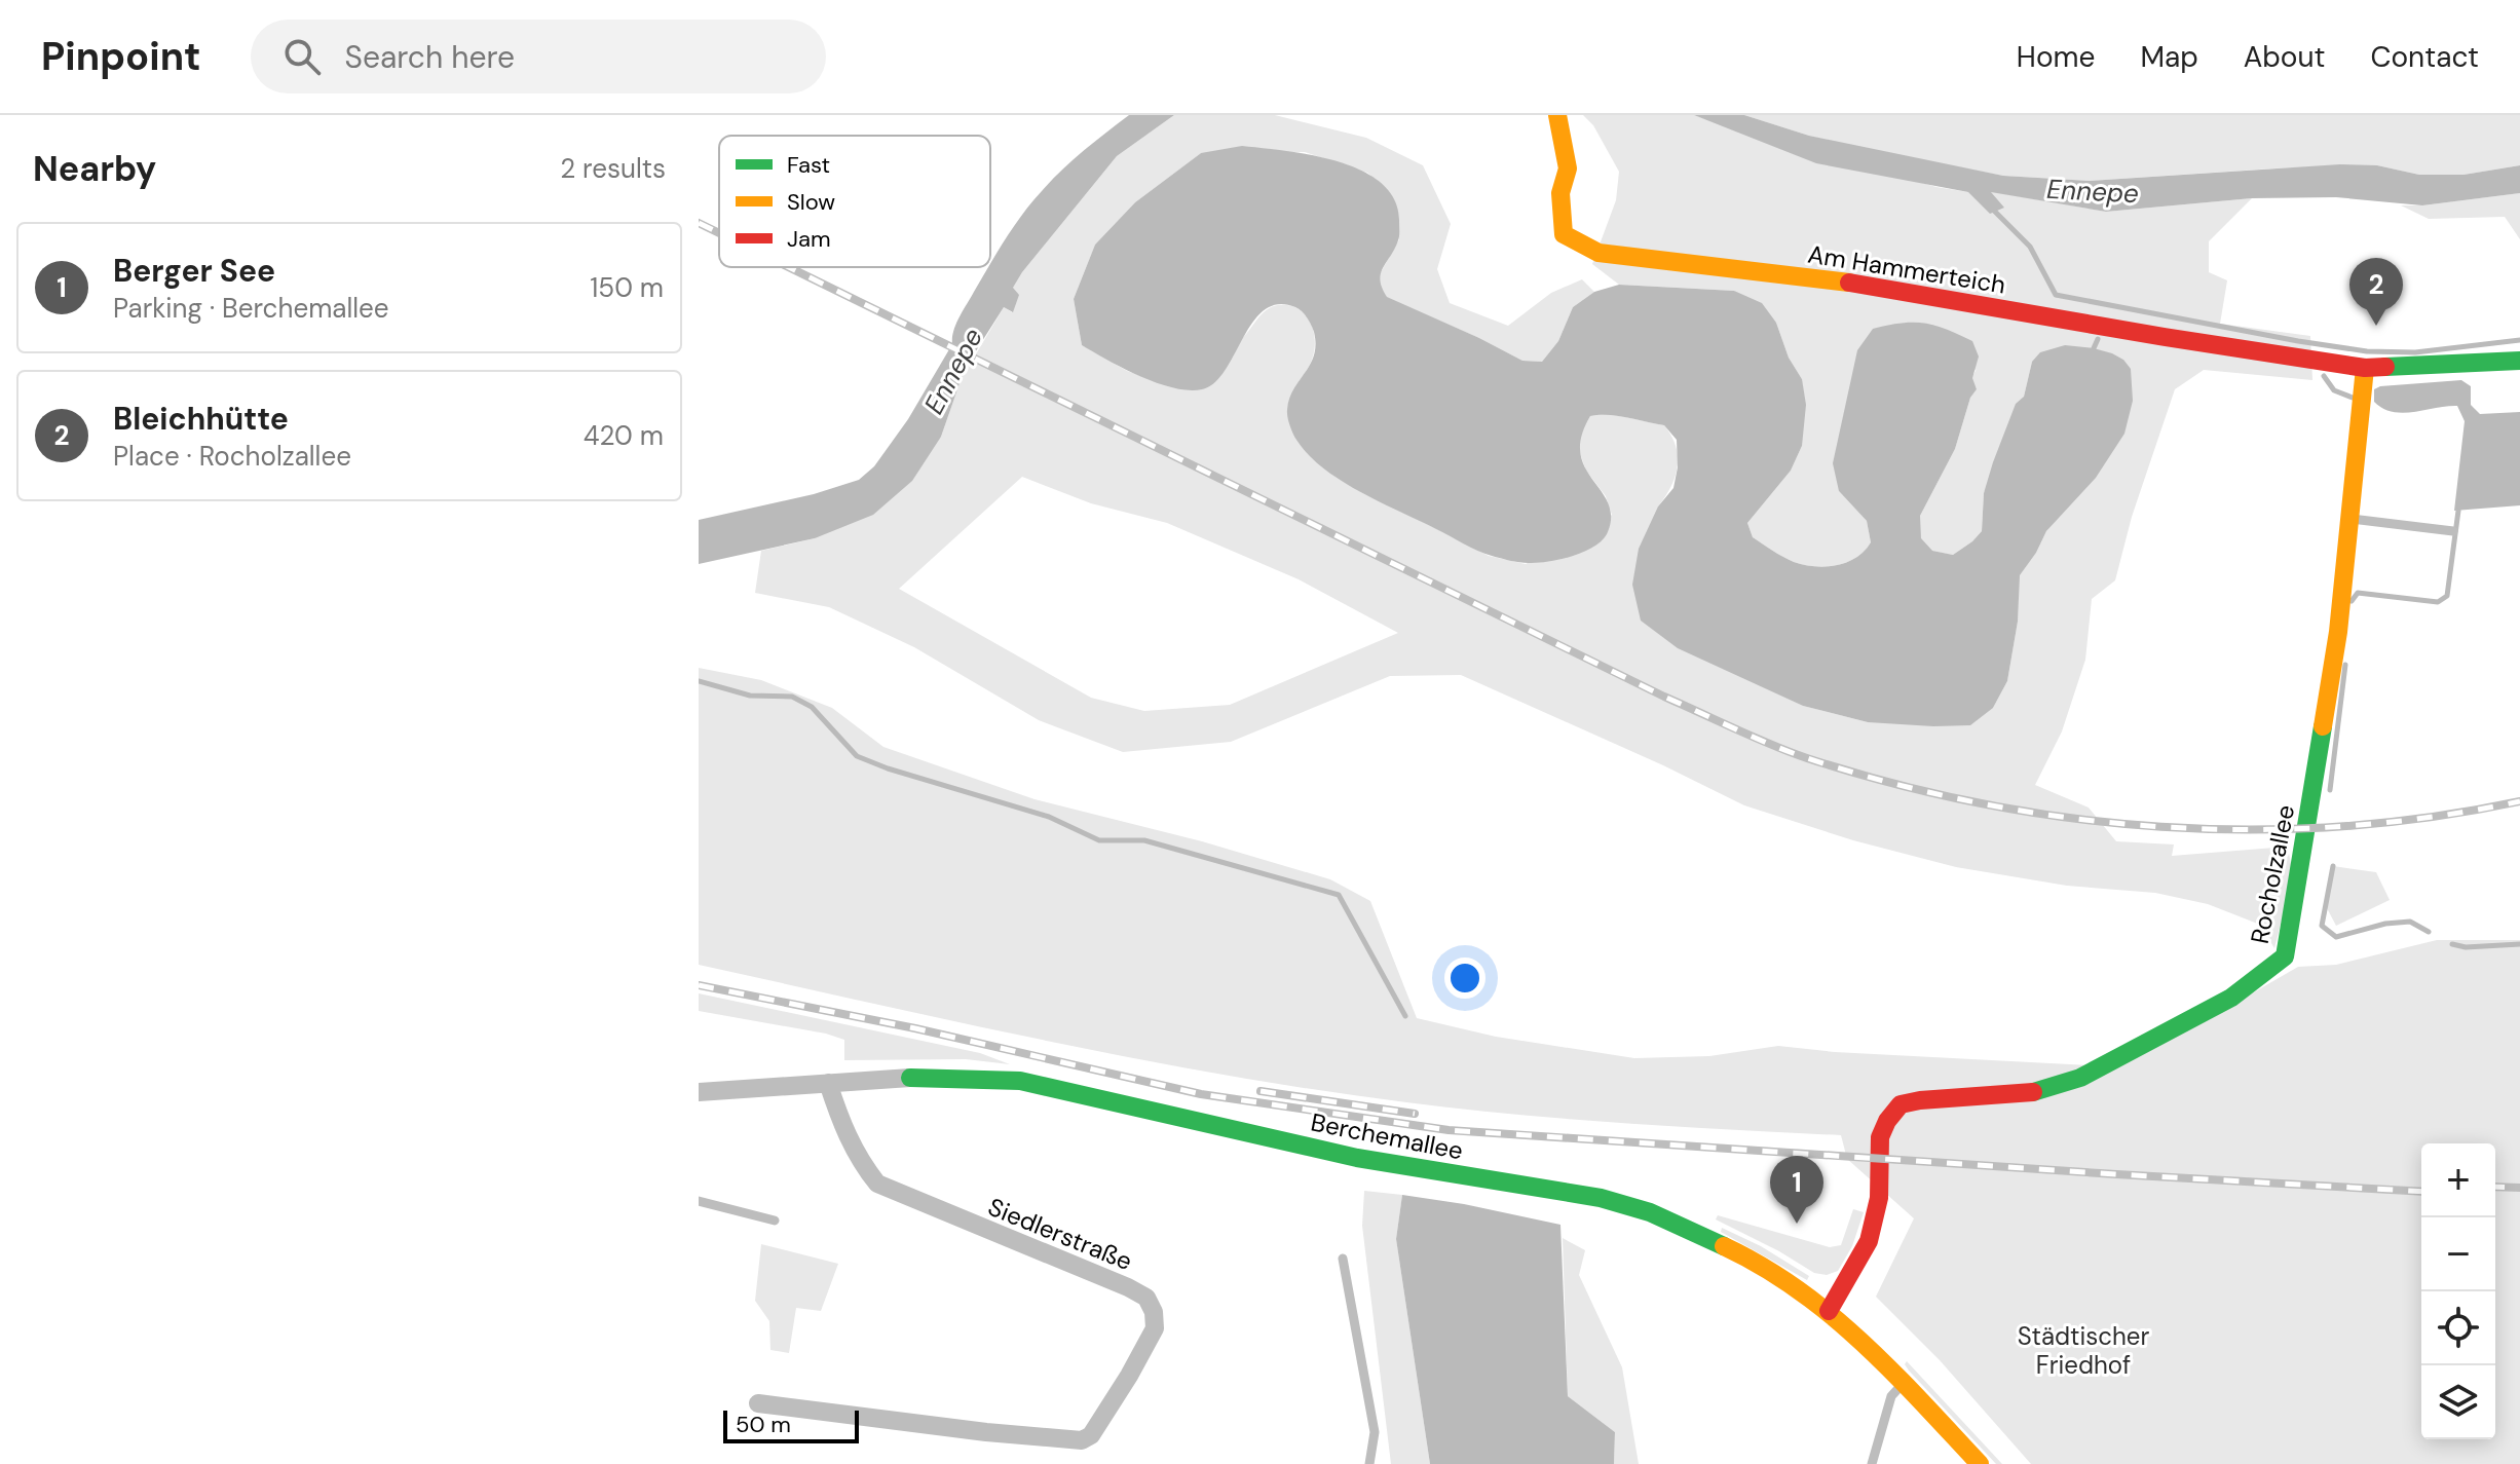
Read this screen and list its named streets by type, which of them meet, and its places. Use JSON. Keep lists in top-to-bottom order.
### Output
{
  "streets": {
    "street": [
      "Am Hammerteich",
      "Rocholzallee",
      "Berchemallee",
      "Siedlerstraße"
    ]
  },
  "crossings": [
    ["Am Hammerteich", "Rocholzallee"],
    ["Rocholzallee", "Berchemallee"],
    ["Berchemallee", "Siedlerstraße"]
  ],
  "water": ["Ennepe"],
  "parks": ["Städtischer Friedhof"],
  "legend": ["Fast", "Slow", "Jam"],
  "scale_bar": "50 m",
  "page": {
    "header": "Pinpoint",
    "search": "Search here",
    "nav": [
      "Home",
      "Map",
      "About",
      "Contact"
    ],
    "heading": ["Nearby", "2 results"],
    "list": [
      {
        "mark": "1",
        "name": "Berger See",
        "note": "Parking · Berchemallee",
        "value": "150 m"
      },
      {
        "mark": "2",
        "name": "Bleichhütte",
        "note": "Place · Rocholzallee",
        "value": "420 m"
      }
    ],
    "pins": ["2", "1"],
    "map_buttons": ["+", "−"],
    "scale": "50 m"
  }
}
